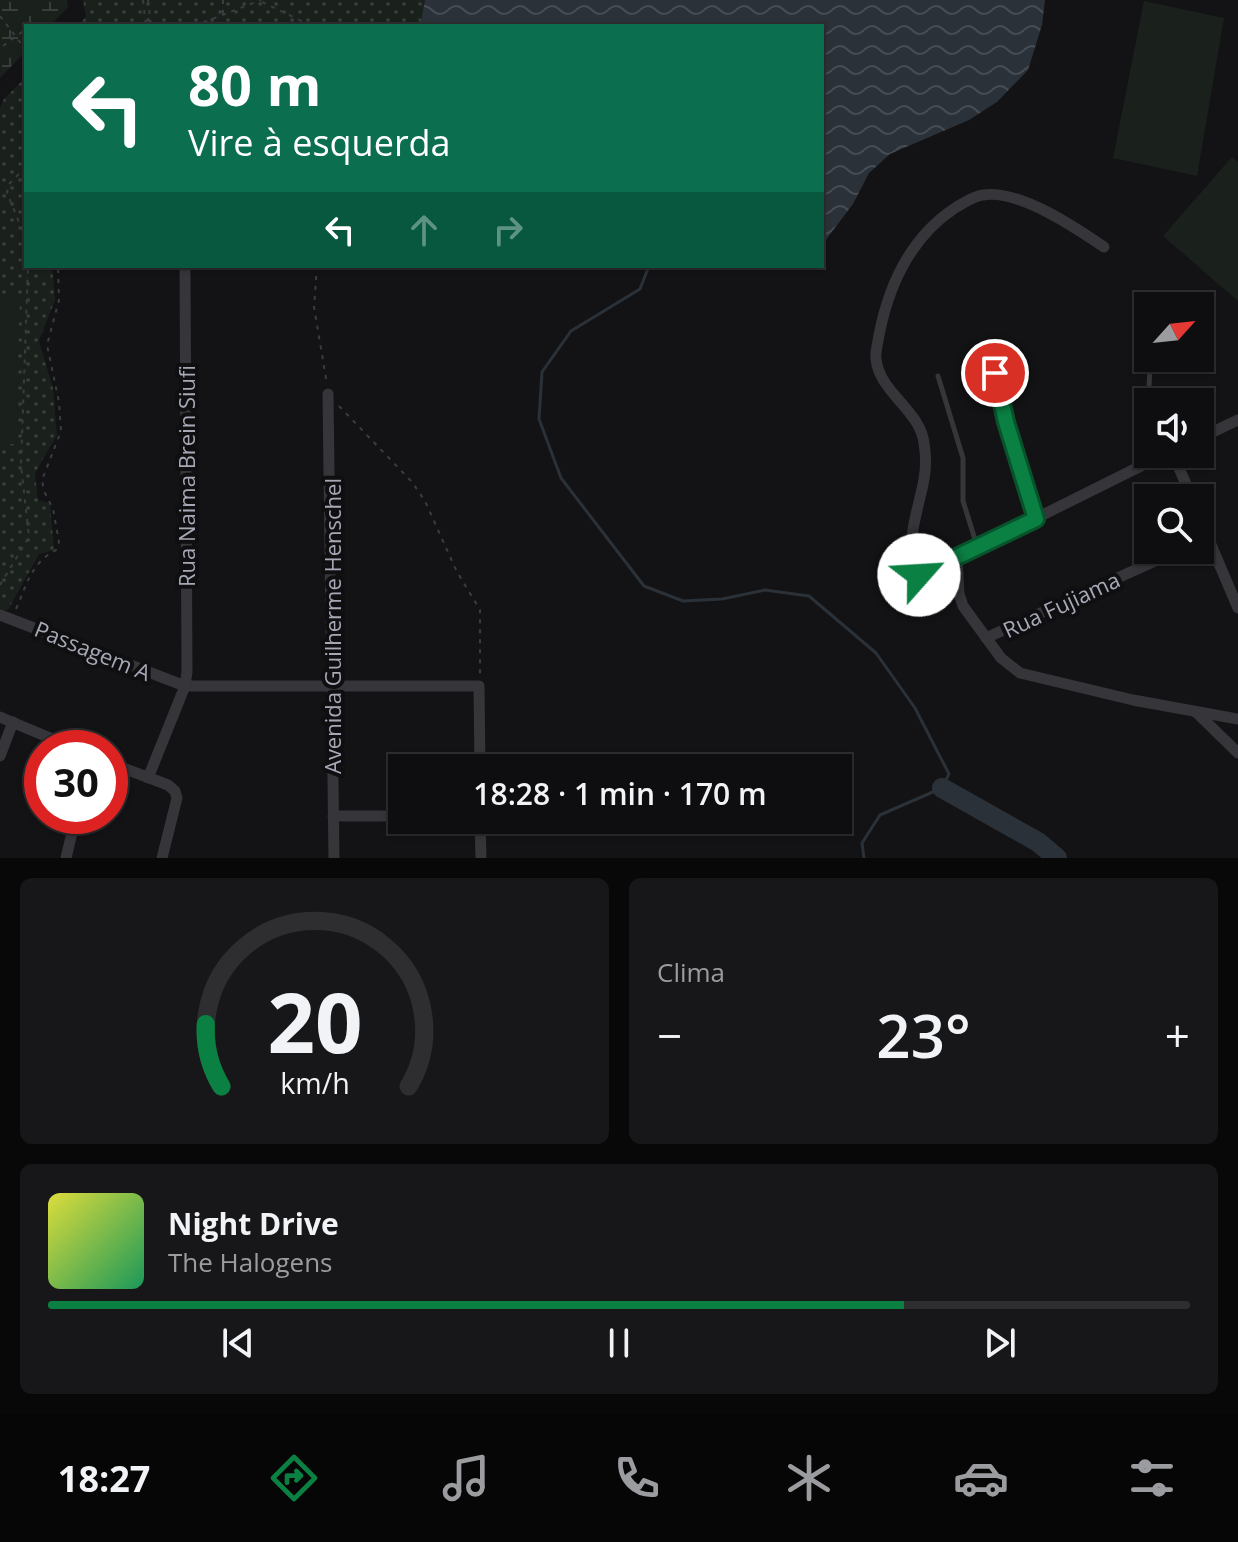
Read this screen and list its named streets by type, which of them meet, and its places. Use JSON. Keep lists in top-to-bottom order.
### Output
{
  "streets": {
    "street": [
      "Rua Naima Brein Siufi",
      "Rua Fujiama",
      "Avenida Guilherme Henschel",
      "Passagem A"
    ]
  },
  "crossings": [
    ["Rua Naima Brein Siufi", "Passagem A"]
  ],
  "north": "top right",
  "page": {
    "turn": ["80 m", "Vire à esquerda"],
    "limit": "30",
    "trip": "18:28 · 1 min · 170 m",
    "tile": "Clima",
    "heat": ["−", "23°", "+"],
    "song": ["Night Drive", "The Halogens"],
    "tabs": "18:27",
    "gauge": ["20", "km/h"]
  }
}
